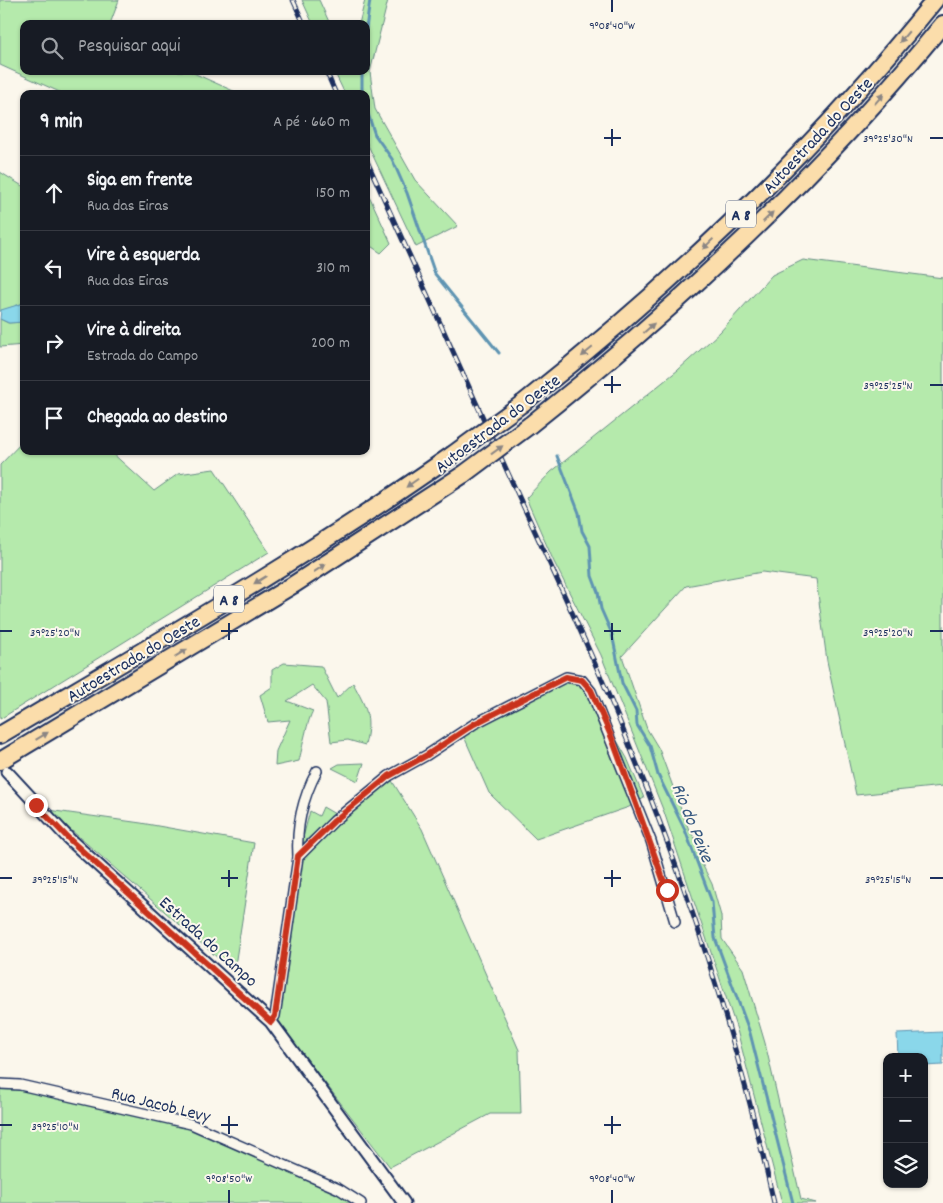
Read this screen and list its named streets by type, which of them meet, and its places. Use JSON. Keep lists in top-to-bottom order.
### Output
{
  "streets": {
    "highway": ["Autoestrada do Oeste", "A 8"],
    "street": ["Estrada do Campo", "Rua Jacob Levy"]
  },
  "crossings": [
    ["Autoestrada do Oeste", "Estrada do Campo"]
  ],
  "water": ["Rio do Peixe"],
  "page": {
    "search": "Pesquisar aqui",
    "heading": ["9 min", "A pé · 660 m"],
    "list": [
      ["Siga em frente", "Rua das Eiras", "150 m"],
      ["Vire à esquerda", "Rua das Eiras", "310 m"],
      ["Vire à direita", "Estrada do Campo", "200 m"],
      "Chegada ao destino"
    ],
    "map_buttons": ["+", "−"]
  },
  "coordinates": [
    "9°08'40\"W",
    "39°25'30\"N",
    "39°25'25\"N",
    "39°25'20\"N",
    "39°25'15\"N",
    "39°25'10\"N",
    "9°08'50\"W"
  ]
}
